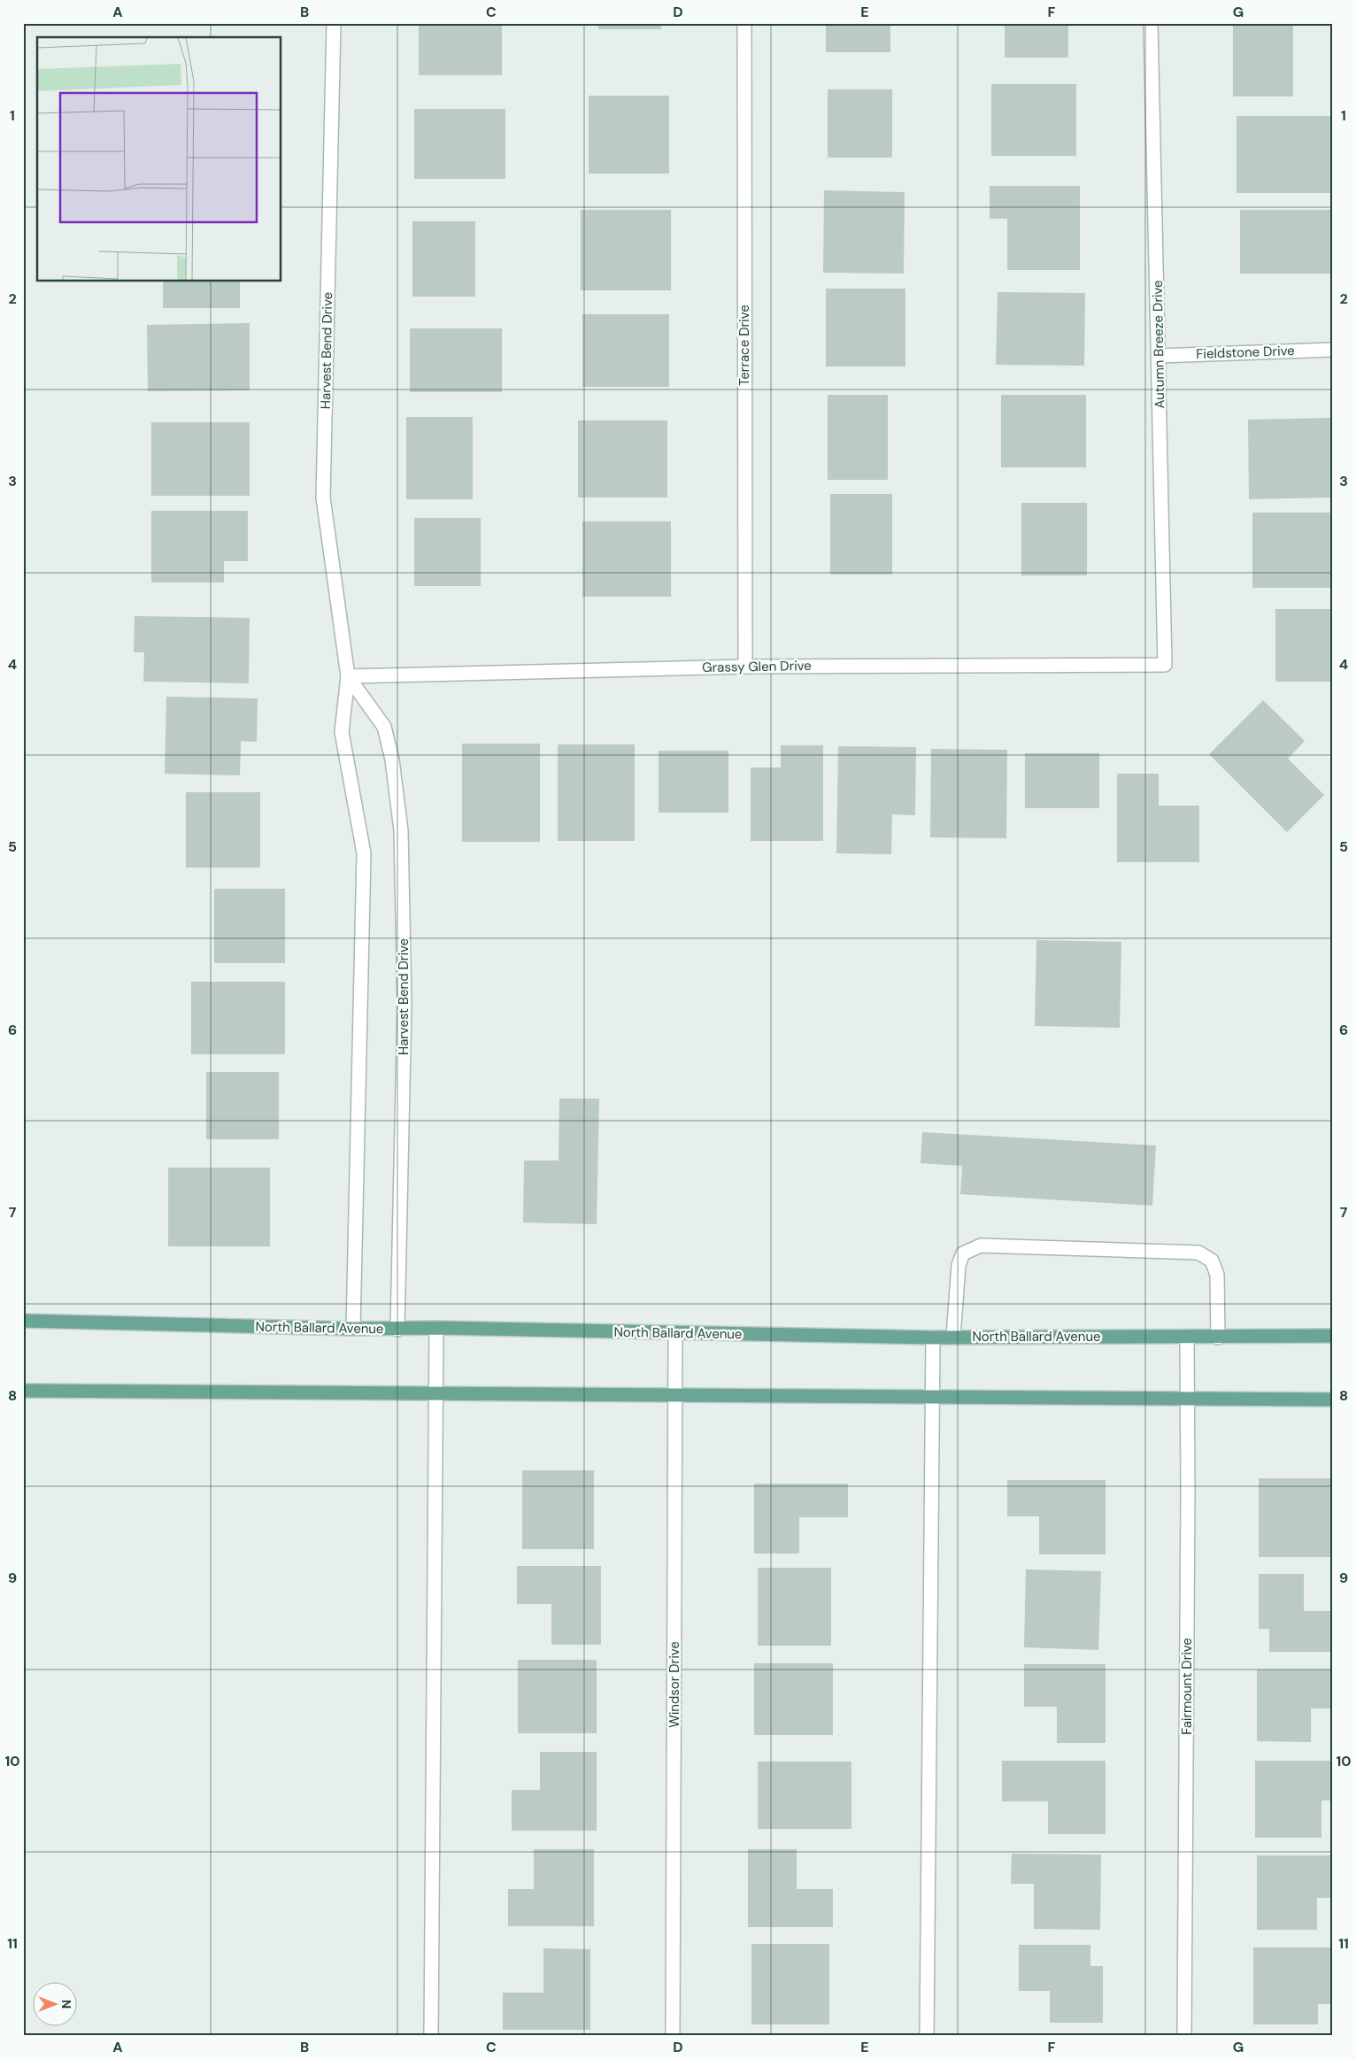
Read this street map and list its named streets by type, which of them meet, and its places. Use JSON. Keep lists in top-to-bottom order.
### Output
{
  "streets": {
    "main road": ["North Ballard Avenue"],
    "street": [
      "Autumn Breeze Drive",
      "Terrace Drive",
      "Harvest Bend Drive",
      "Fieldstone Drive",
      "Grassy Glen Drive",
      "Windsor Drive",
      "Fairmount Drive"
    ]
  },
  "crossings": [
    ["Autumn Breeze Drive", "Fieldstone Drive"],
    ["Autumn Breeze Drive", "Grassy Glen Drive"],
    ["Terrace Drive", "Grassy Glen Drive"],
    ["Harvest Bend Drive", "Grassy Glen Drive"],
    ["Harvest Bend Drive", "North Ballard Avenue"],
    ["North Ballard Avenue", "Windsor Drive"],
    ["North Ballard Avenue", "Fairmount Drive"]
  ],
  "north": "right",
  "grid": {
    "columns": [
      "A",
      "B",
      "C",
      "D",
      "E",
      "F",
      "G"
    ],
    "rows": [
      "1",
      "2",
      "3",
      "4",
      "5",
      "6",
      "7",
      "8",
      "9",
      "10",
      "11"
    ]
  }
}
